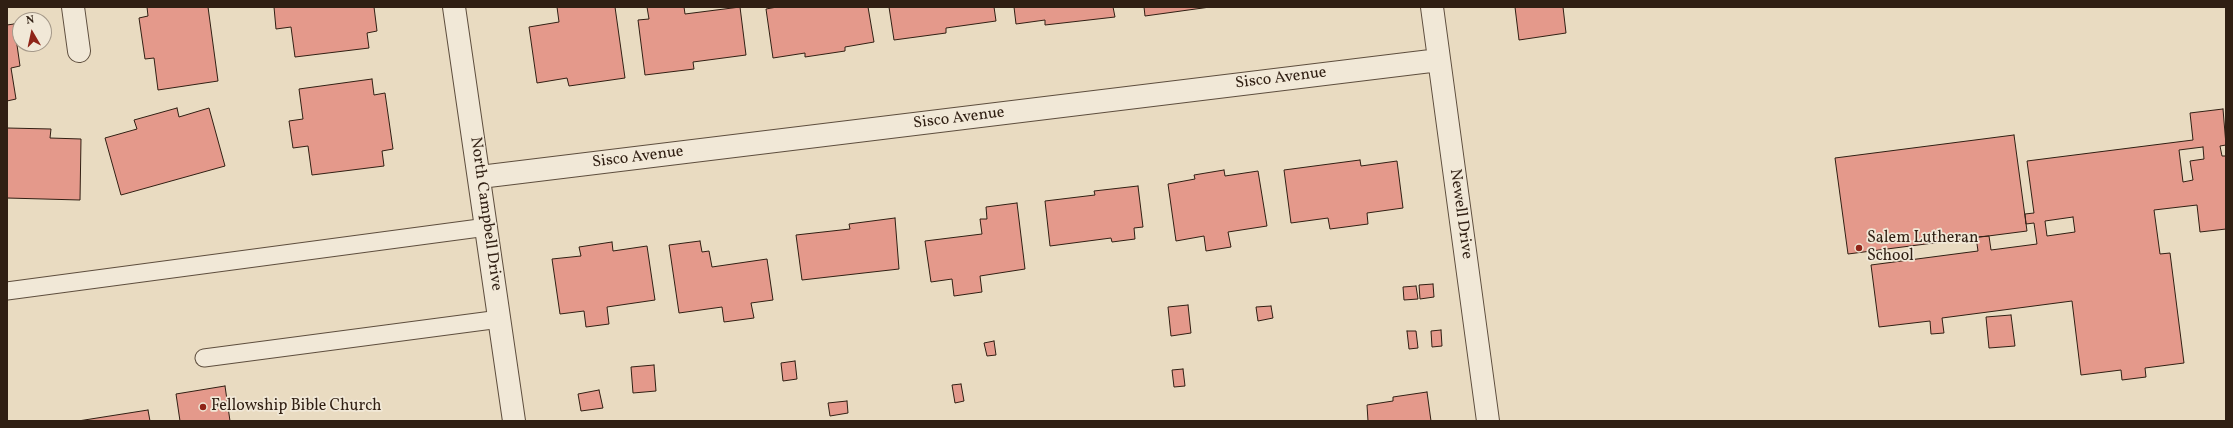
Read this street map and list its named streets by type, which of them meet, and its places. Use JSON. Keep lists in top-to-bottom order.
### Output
{
  "streets": {
    "street": ["Sisco Avenue", "North Campbell Drive", "Newell Drive"]
  },
  "crossings": [
    ["Sisco Avenue", "North Campbell Drive"],
    ["Sisco Avenue", "Newell Drive"]
  ],
  "places": ["Salem Lutheran School", "Fellowship Bible Church"],
  "north": "top"
}
